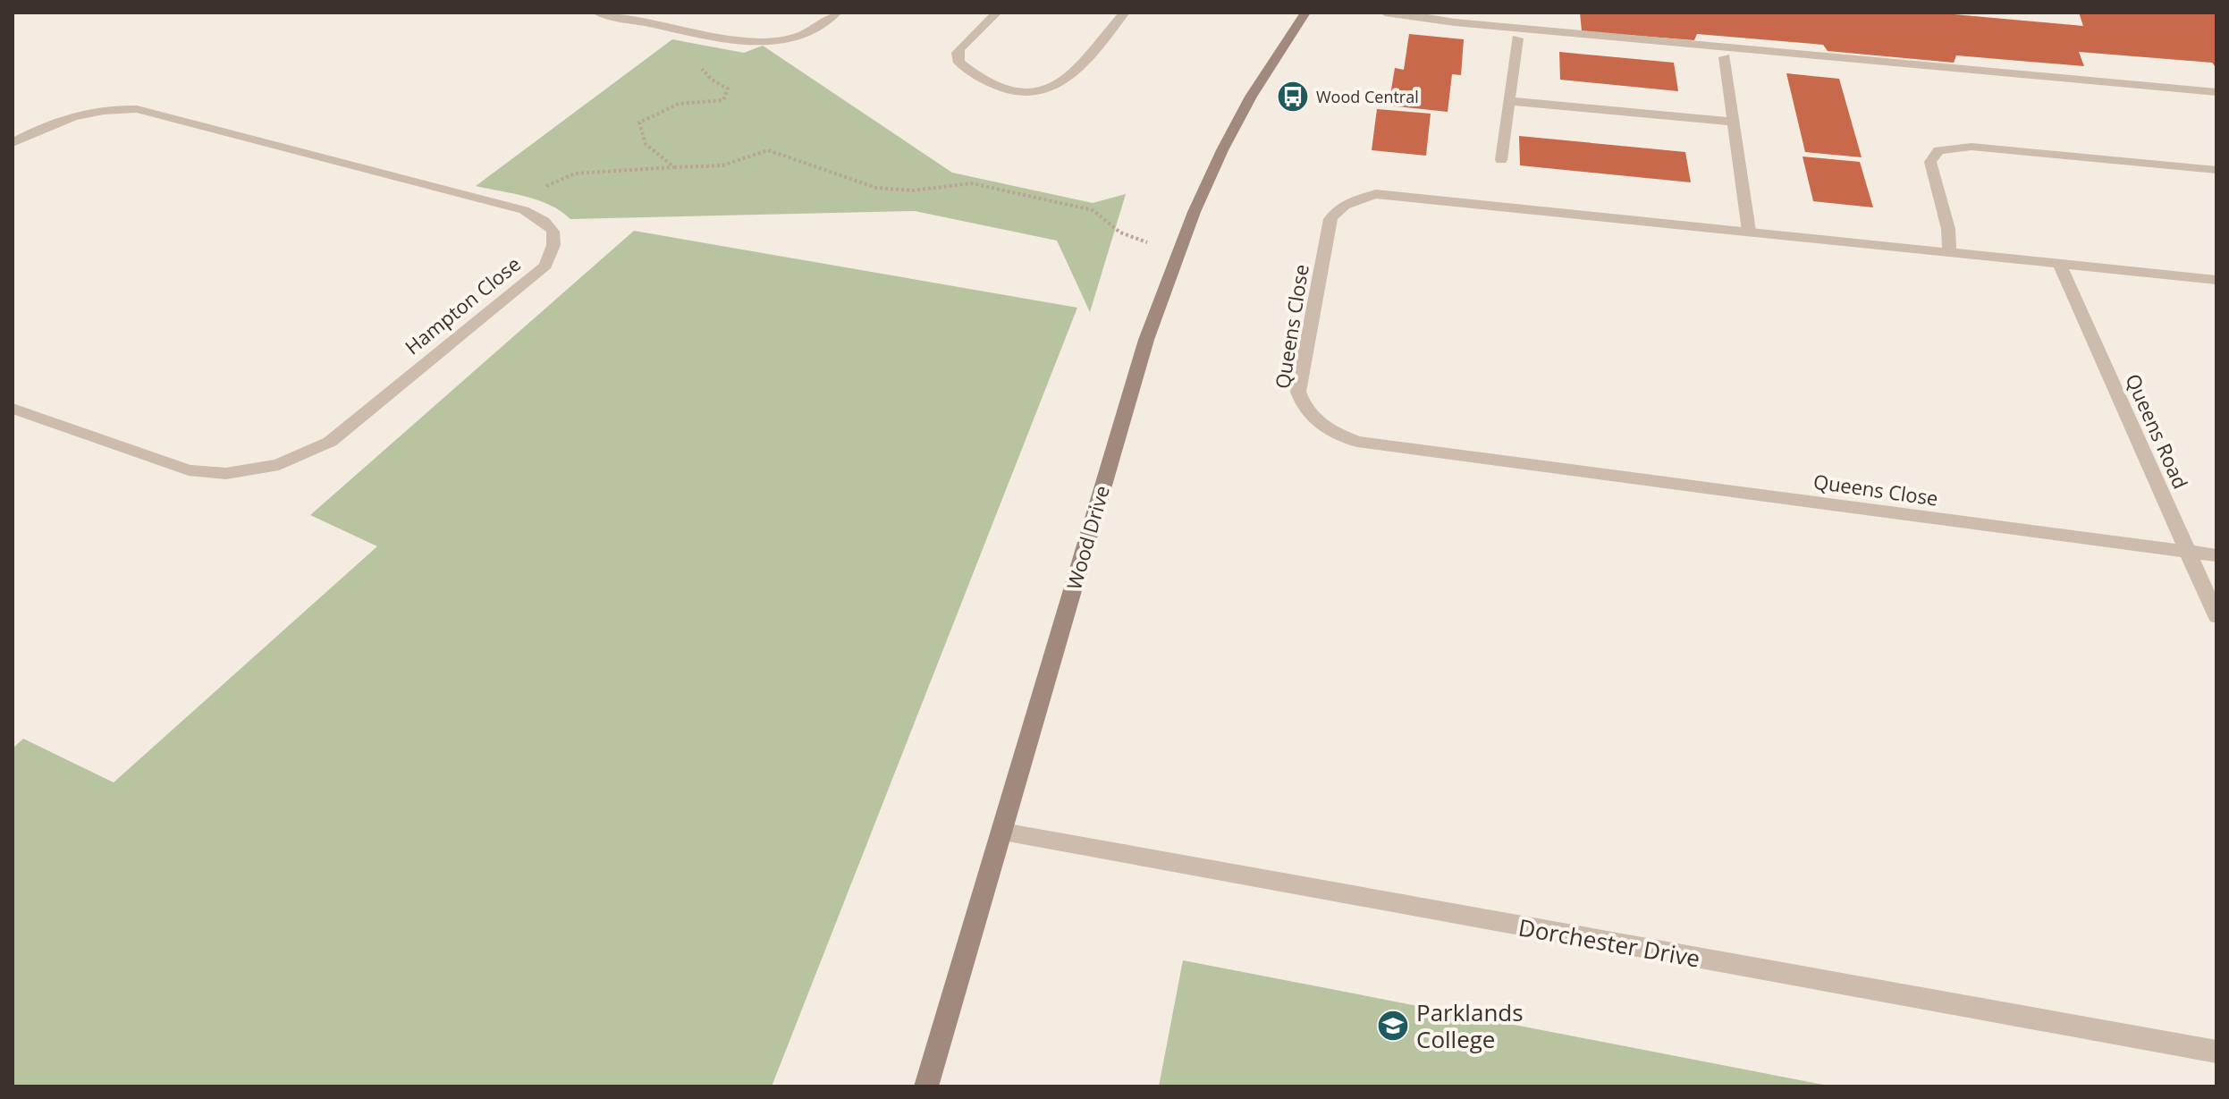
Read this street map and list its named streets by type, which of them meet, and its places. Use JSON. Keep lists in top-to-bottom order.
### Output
{
  "streets": {
    "street": [
      "Hampton Close",
      "Queens Close",
      "Queens Road",
      "Wood Drive",
      "Dorchester Drive"
    ]
  },
  "crossings": [
    ["Queens Close", "Queens Road"],
    ["Wood Drive", "Dorchester Drive"]
  ],
  "places": {
    "bus stop": ["Wood Central"],
    "school or university": ["Parklands College"]
  }
}
